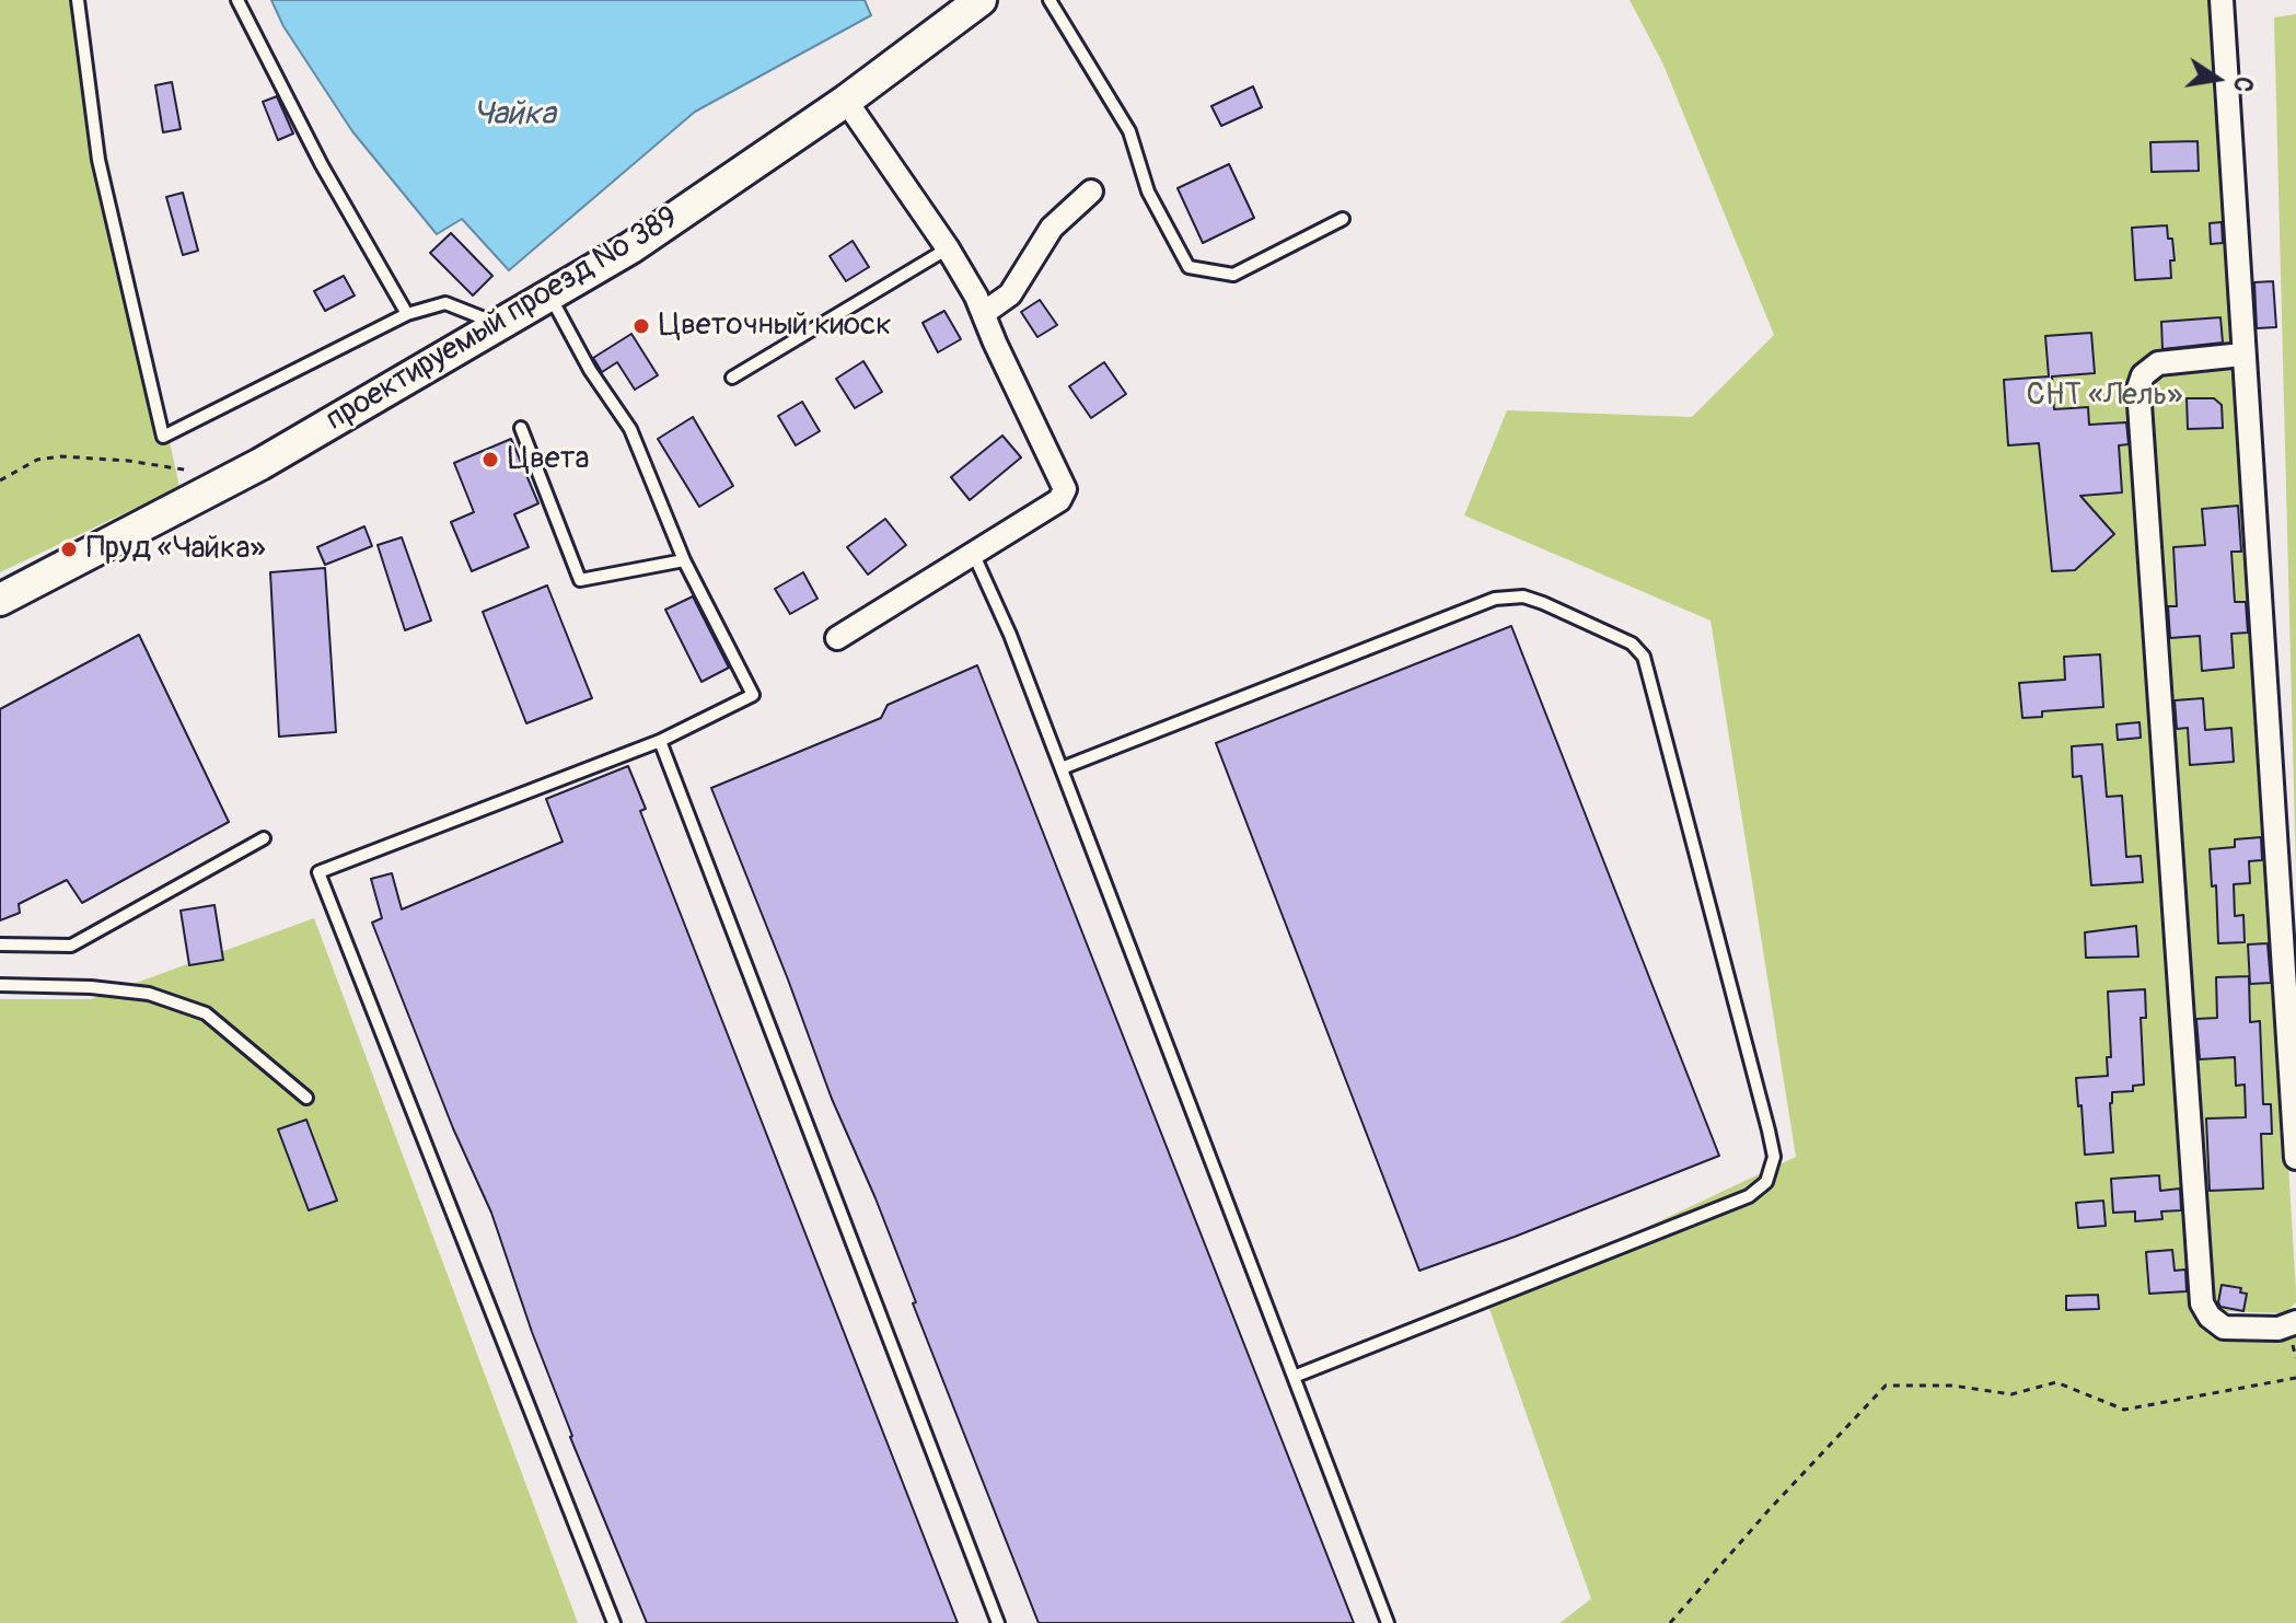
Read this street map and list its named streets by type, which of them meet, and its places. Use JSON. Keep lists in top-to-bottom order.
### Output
{
  "streets": {
    "main road": ["проектируемый проезд № 389"]
  },
  "water": ["Чайка"],
  "parks": ["СНТ «Лель»"],
  "places": ["Цветочный киоск", "Цвета", "Пруд «Чайка»"],
  "north": "right"
}
